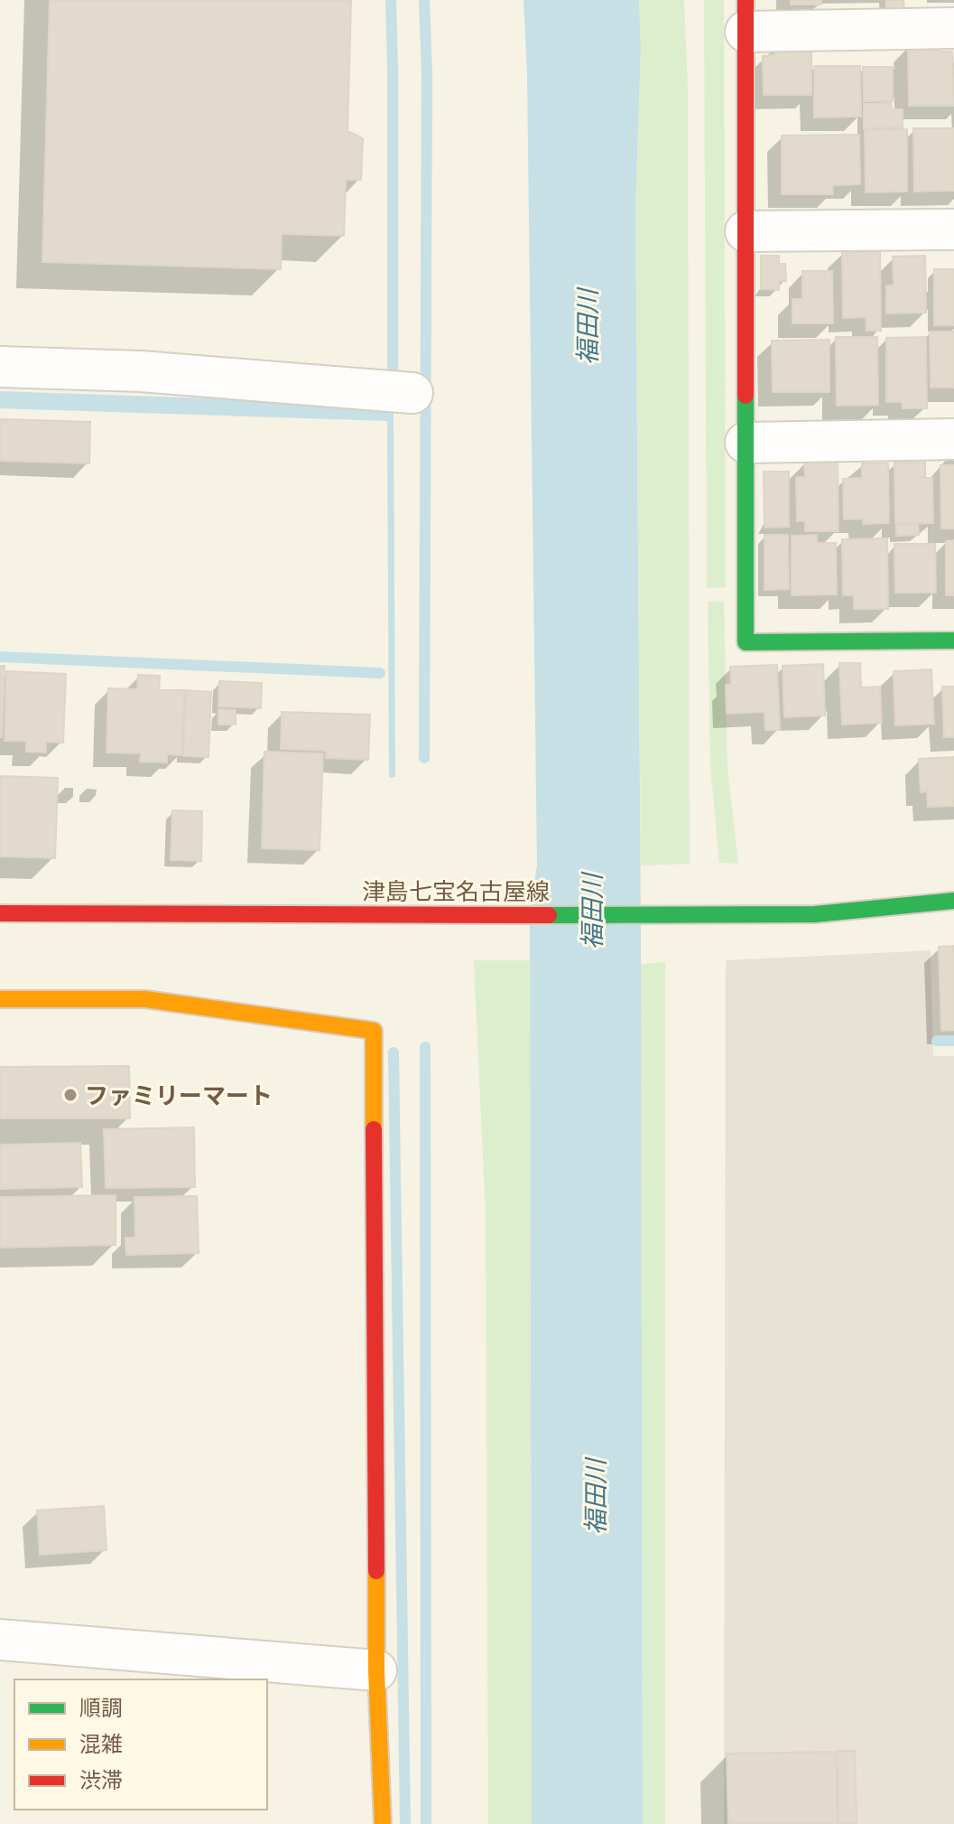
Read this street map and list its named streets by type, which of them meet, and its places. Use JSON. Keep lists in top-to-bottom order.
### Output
{
  "streets": {
    "street": ["津島七宝名古屋線"]
  },
  "water": ["福田川"],
  "places": ["ファミリーマート"],
  "legend": ["順調", "混雑", "渋滞"]
}
